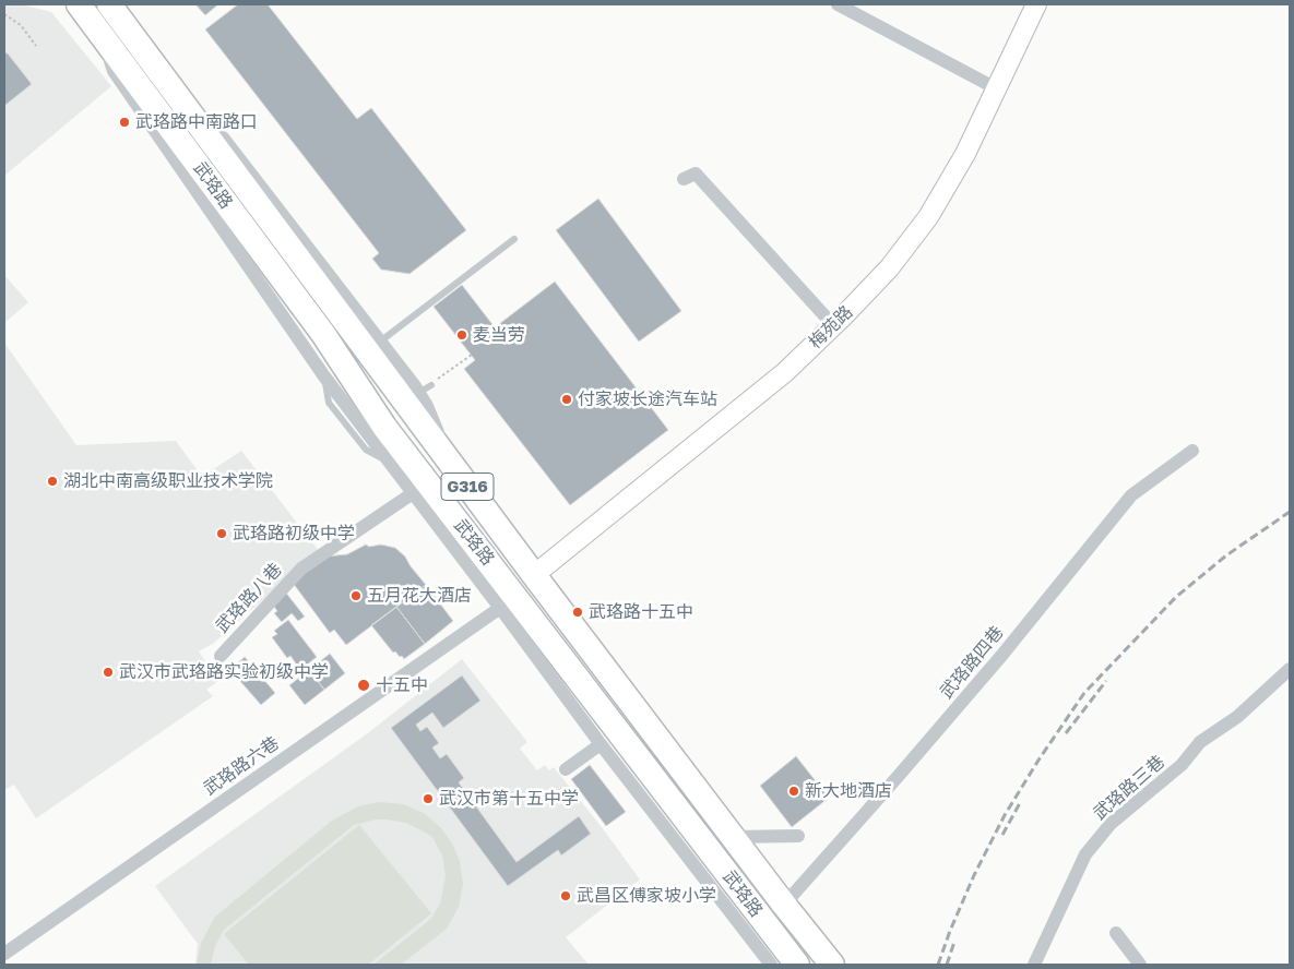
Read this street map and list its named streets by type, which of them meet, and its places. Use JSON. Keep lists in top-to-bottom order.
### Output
{
  "streets": {
    "highway": ["武珞路", "G316"],
    "street": [
      "梅苑路",
      "武珞路八巷",
      "武珞路四巷",
      "武珞路六巷",
      "武珞路三巷"
    ]
  },
  "crossings": [
    ["武珞路", "梅苑路"],
    ["武珞路", "武珞路八巷"],
    ["武珞路", "武珞路四巷"],
    ["武珞路", "武珞路六巷"]
  ],
  "places": [
    "武珞路中南路口",
    "麦当劳",
    "付家坡长途汽车站",
    "湖北中南高级职业技术学院",
    "武珞路初级中学",
    "五月花大酒店",
    "武珞路十五中",
    "武汉市武珞路实验初级中学",
    "十五中",
    "新大地酒店",
    "武汉市第十五中学",
    "武昌区傅家坡小学"
  ]
}
